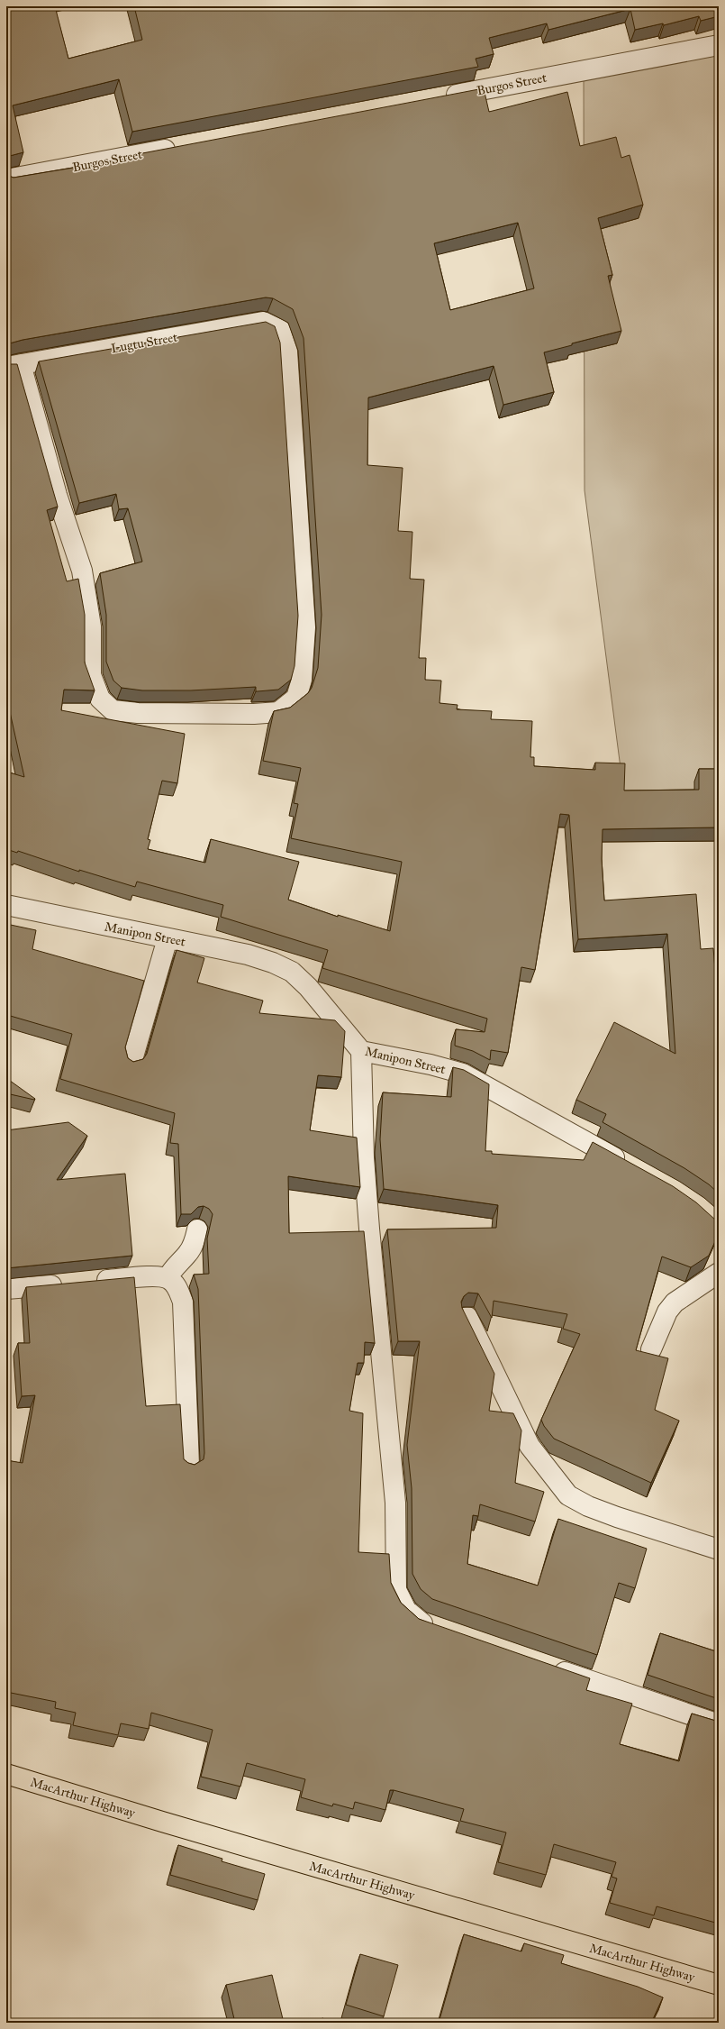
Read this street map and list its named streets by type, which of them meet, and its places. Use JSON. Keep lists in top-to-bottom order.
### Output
{
  "streets": {
    "highway": ["MacArthur Highway"],
    "street": ["Burgos Street", "Lugtu Street", "Manipon Street"]
  }
}
